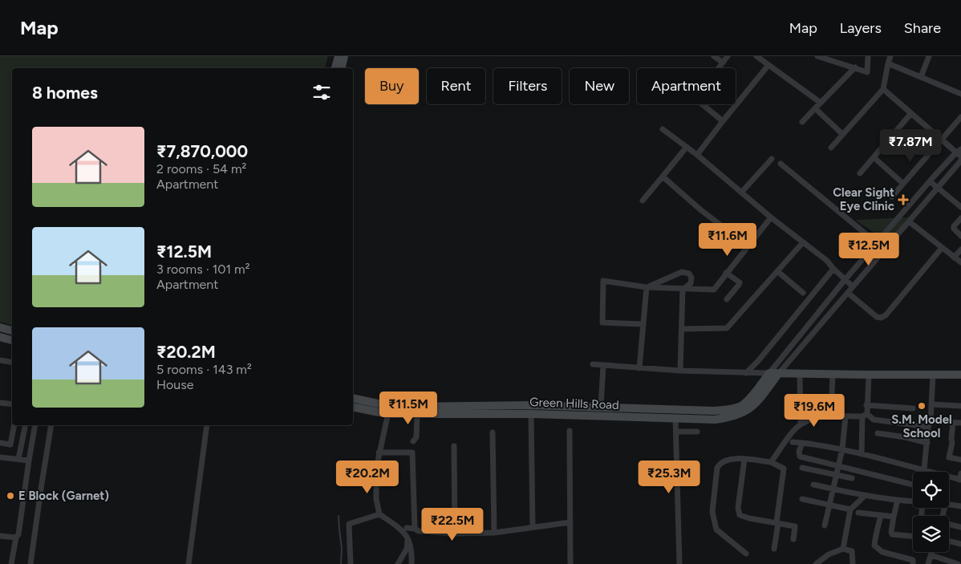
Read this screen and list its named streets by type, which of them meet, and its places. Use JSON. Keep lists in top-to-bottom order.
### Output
{
  "streets": {
    "street": ["Green Hills Road"]
  },
  "places": {
    "health": ["Clear Sight Eye Clinic"],
    "other": ["S.M. Model School", "E Block (Garnet)"]
  },
  "page": {
    "header": "Map",
    "nav": ["Map", "Layers", "Share"],
    "chip": [
      "Buy",
      "Rent",
      "Filters",
      "New",
      "Apartment"
    ],
    "heading": "8 homes",
    "list": [
      {
        "name": "₹7,870,000",
        "note": "2 rooms · 54 m² · Apartment"
      },
      {
        "name": "₹12.5M",
        "note": "3 rooms · 101 m² · Apartment"
      },
      {
        "name": "₹20.2M",
        "note": "5 rooms · 143 m² · House"
      }
    ],
    "price": [
      "₹7.87M",
      "₹11.6M",
      "₹12.5M",
      "₹11.5M",
      "₹19.6M",
      "₹20.2M",
      "₹25.3M",
      "₹22.5M"
    ]
  }
}
